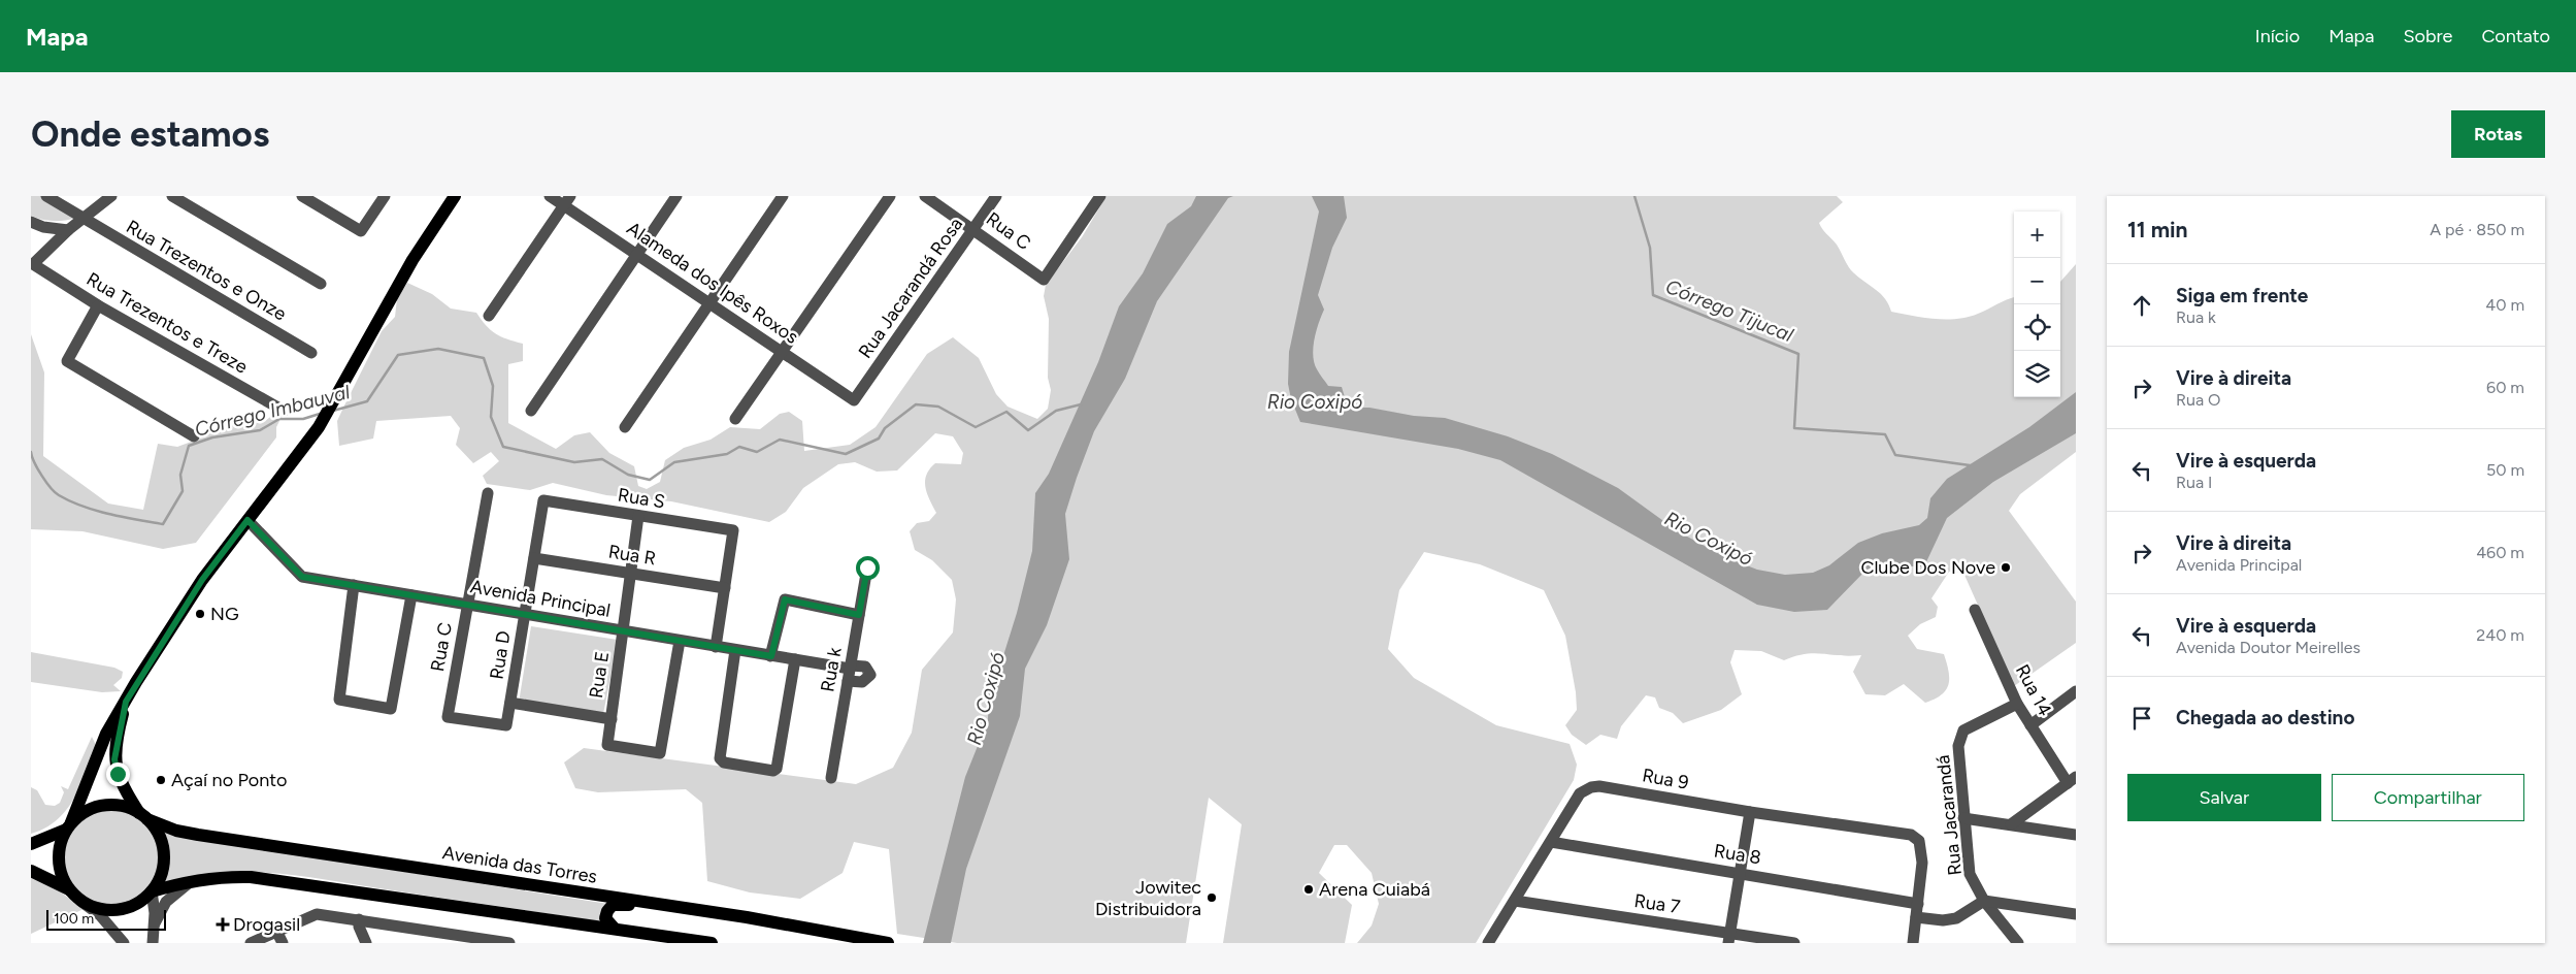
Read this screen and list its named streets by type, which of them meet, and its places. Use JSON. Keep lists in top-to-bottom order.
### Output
{
  "streets": {
    "main road": ["Avenida das Torres"],
    "street": [
      "Rua C",
      "Rua Trezentos e Onze",
      "Alameda dos Ipês Roxos",
      "Rua Jacarandá Rosa",
      "Rua Trezentos e Treze",
      "Rua S",
      "Rua R",
      "Avenida Principal",
      "Rua D",
      "Rua k",
      "Rua E",
      "Rua 14",
      "Rua 9",
      "Rua Jacarandá",
      "Rua 8",
      "Rua 7"
    ]
  },
  "crossings": [
    ["Rua C", "Rua Jacarandá Rosa"],
    ["Rua C", "Avenida Principal"],
    ["Rua C", "Rua D"],
    ["Alameda dos Ipês Roxos", "Rua Jacarandá Rosa"],
    ["Rua S", "Rua R"],
    ["Rua S", "Rua D"],
    ["Rua S", "Rua E"],
    ["Rua R", "Rua D"],
    ["Rua R", "Rua E"],
    ["Avenida Principal", "Rua D"],
    ["Avenida Principal", "Rua k"],
    ["Avenida Principal", "Rua E"],
    ["Rua 14", "Rua Jacarandá"],
    ["Rua 9", "Rua 8"],
    ["Rua 9", "Rua 7"]
  ],
  "water": ["Córrego Tijucal", "Rio Coxipó", "Córrego Imbauval"],
  "places": {
    "other": [
      "Clube Dos Nove",
      "NG",
      "Açaí no Ponto",
      "Arena Cuiabá",
      "Jowitec Distribuidora"
    ],
    "health": ["Drogasil"]
  },
  "scale_bar": "100 m",
  "page": {
    "header": "Mapa",
    "nav": [
      "Início",
      "Mapa",
      "Sobre",
      "Contato"
    ],
    "buttons": [
      "Rotas",
      ["Salvar", "Compartilhar"]
    ],
    "title": "Onde estamos",
    "heading": ["11 min", "A pé · 850 m"],
    "map_buttons": ["+", "−"],
    "list": [
      ["Siga em frente", "Rua k", "40 m"],
      ["Vire à direita", "Rua O", "60 m"],
      ["Vire à esquerda", "Rua I", "50 m"],
      ["Vire à direita", "Avenida Principal", "460 m"],
      ["Vire à esquerda", "Avenida Doutor Meirelles", "240 m"],
      "Chegada ao destino"
    ],
    "scale": "100 m"
  }
}
